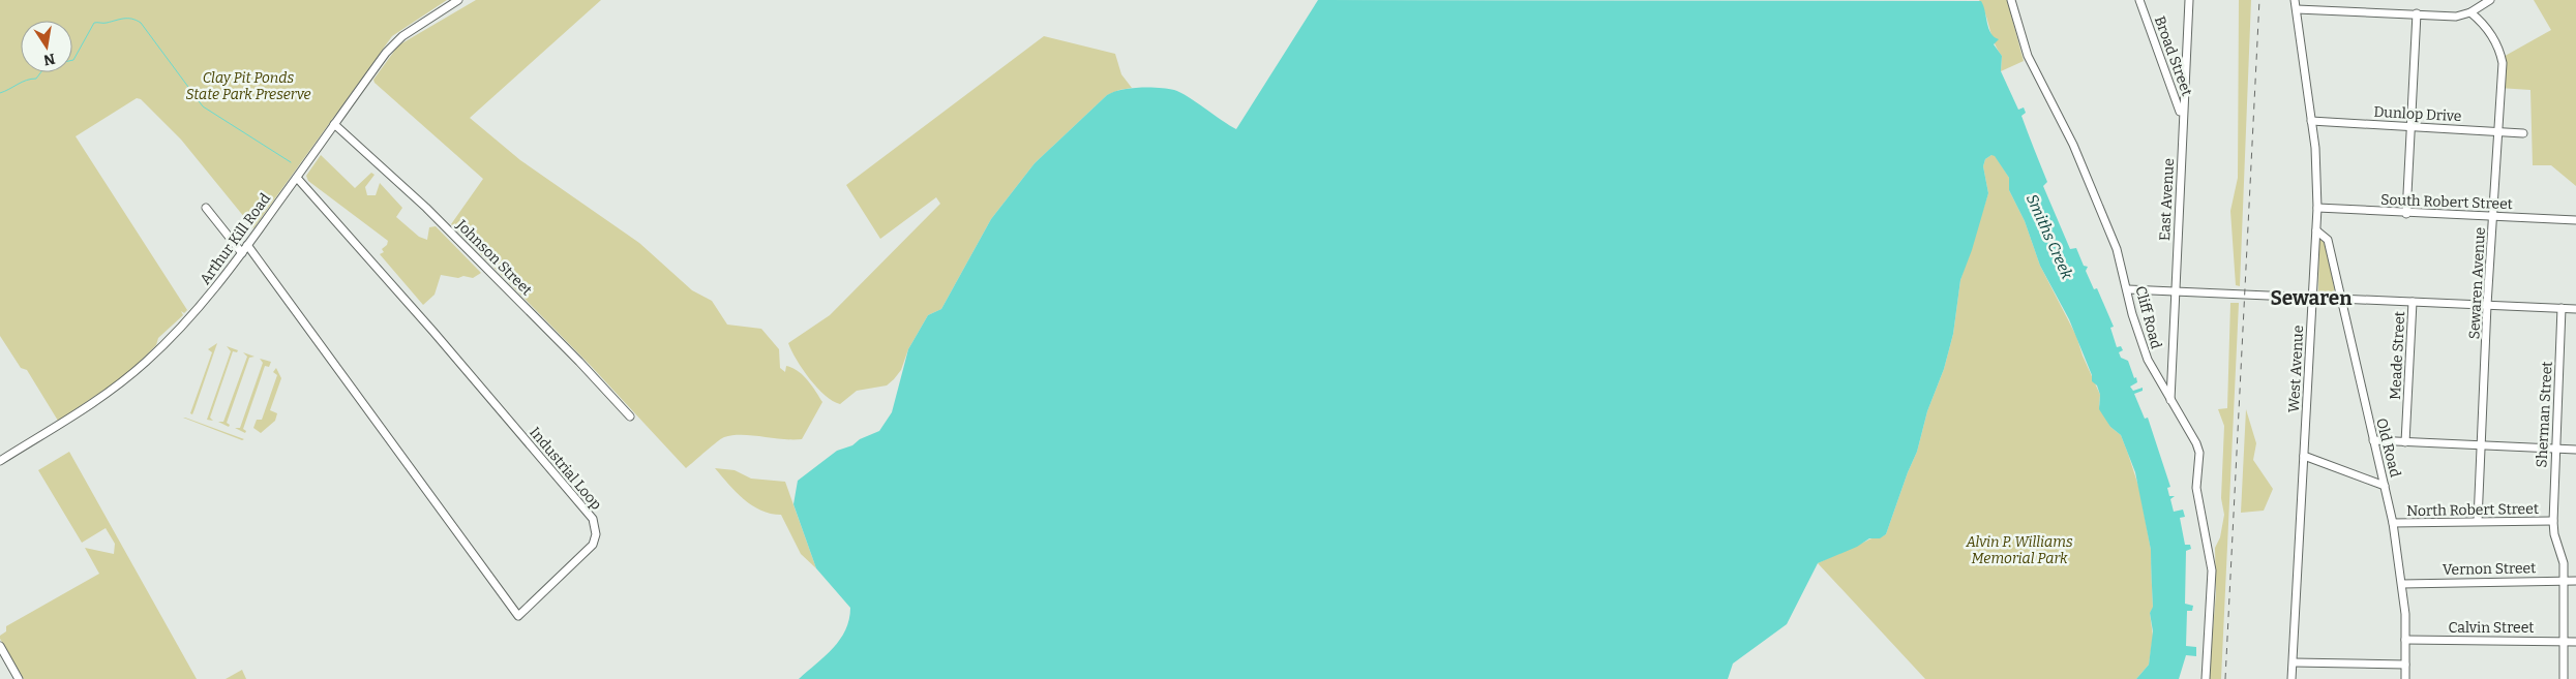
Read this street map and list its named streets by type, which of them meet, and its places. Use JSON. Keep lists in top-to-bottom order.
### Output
{
  "streets": {
    "street": [
      "Broad Street",
      "Dunlop Drive",
      "East Avenue",
      "South Robert Street",
      "Arthur Kill Road",
      "Johnson Street",
      "Sewaren Avenue",
      "Cliff Road",
      "Meade Street",
      "West Avenue",
      "Sherman Street",
      "Old Road",
      "Industrial Loop",
      "North Robert Street",
      "Vernon Street",
      "Calvin Street"
    ]
  },
  "crossings": [
    ["Broad Street", "East Avenue"],
    ["Dunlop Drive", "Sewaren Avenue"],
    ["Dunlop Drive", "West Avenue"],
    ["East Avenue", "Cliff Road"],
    ["South Robert Street", "Sewaren Avenue"],
    ["South Robert Street", "West Avenue"],
    ["Arthur Kill Road", "Johnson Street"],
    ["Arthur Kill Road", "Industrial Loop"],
    ["Sewaren Avenue", "North Robert Street"],
    ["West Avenue", "Old Road"],
    ["Sherman Street", "North Robert Street"],
    ["Sherman Street", "Vernon Street"],
    ["Sherman Street", "Calvin Street"],
    ["Old Road", "North Robert Street"],
    ["Old Road", "Vernon Street"],
    ["Old Road", "Calvin Street"]
  ],
  "districts": ["Sewaren"],
  "water": ["Smiths Creek"],
  "parks": ["Clay Pit Ponds State Park Preserve", "Alvin P. Williams Memorial Park"],
  "north": "bottom"
}
